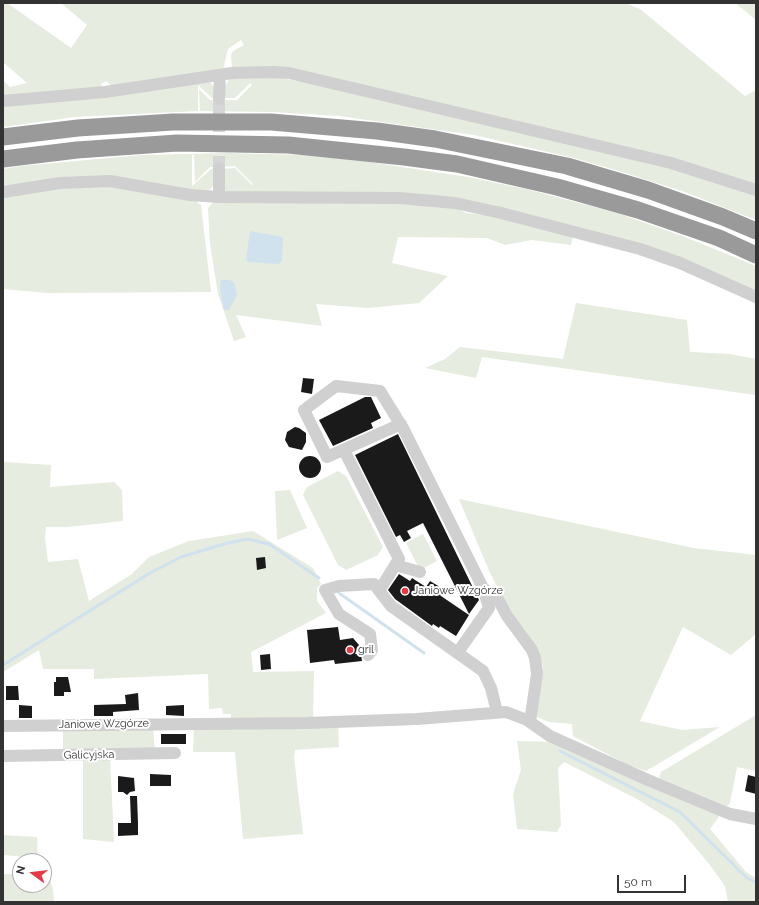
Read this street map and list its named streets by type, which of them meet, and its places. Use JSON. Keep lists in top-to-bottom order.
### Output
{
  "streets": {
    "street": ["Janiowe Wzgórze", "Galicyjska"]
  },
  "places": ["Janiowe Wzgórze", "gril"],
  "scale_bar": "50 m",
  "north": "left"
}
